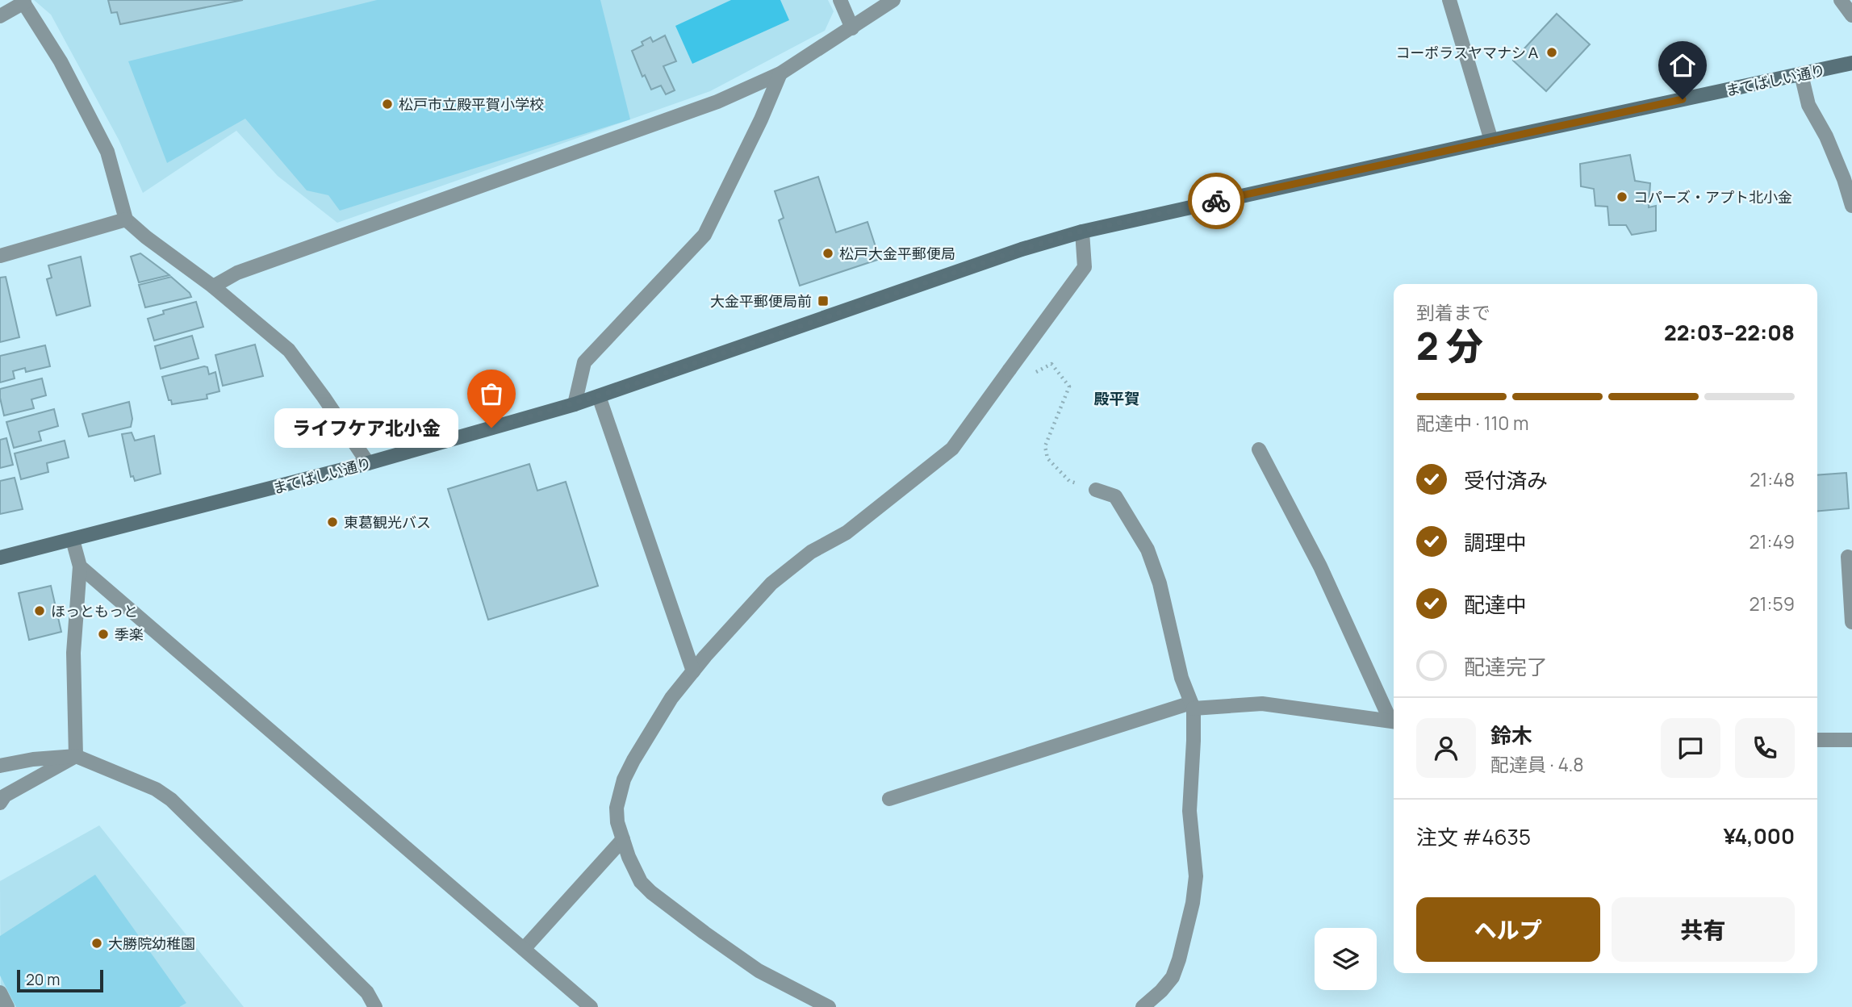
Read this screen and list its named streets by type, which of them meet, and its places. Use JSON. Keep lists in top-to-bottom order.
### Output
{
  "streets": {
    "street": ["まてばしい通り"]
  },
  "districts": ["殿平賀"],
  "places": {
    "other": [
      "コーポラスヤマナシＡ",
      "松戸市立殿平賀小学校",
      "コパーズ・アプト北小金",
      "松戸大金平郵便局",
      "ライフケア北小金",
      "東葛観光バス",
      "ほっともっと",
      "季楽",
      "大勝院幼稚園"
    ],
    "transit": ["大金平郵便局前"]
  },
  "scale_bar": "20 m",
  "page": {
    "heading": ["2 分", "到着まで", "22:03–22:08"],
    "panel": [
      "鈴木",
      "配達員 · 4.8",
      "注文 #4635",
      "¥4,000"
    ],
    "bar": "配達中 · 110 m",
    "bubble": "ライフケア北小金",
    "list": [
      ["受付済み", "21:48"],
      ["調理中", "21:49"],
      ["配達中", "21:59"],
      "配達完了"
    ],
    "buttons": ["ヘルプ", "共有"],
    "scale": "20 m"
  }
}
